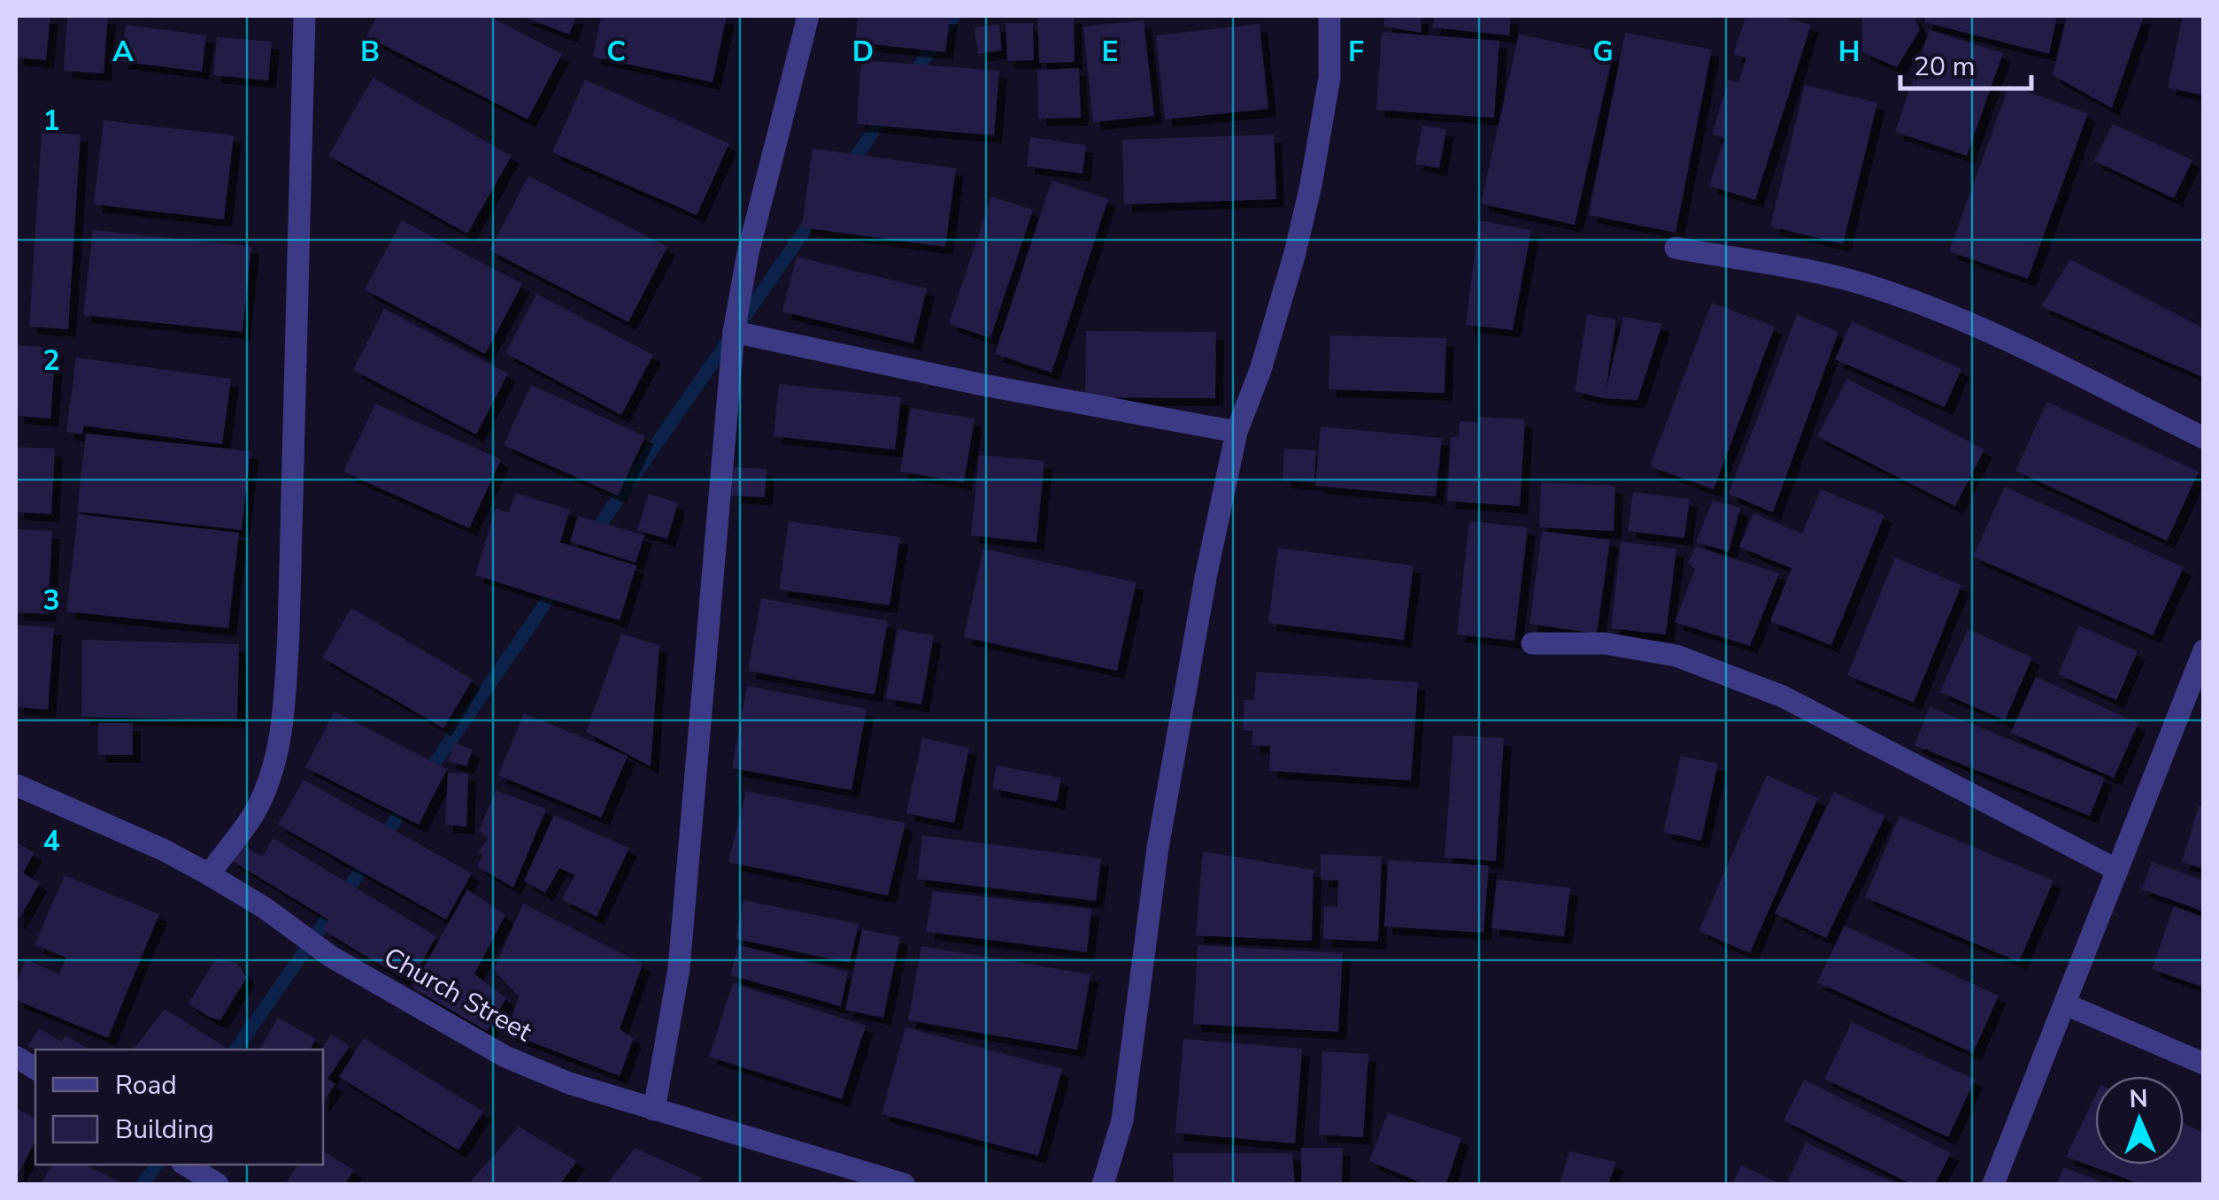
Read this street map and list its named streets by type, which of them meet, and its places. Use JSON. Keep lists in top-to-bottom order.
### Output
{
  "streets": {
    "street": ["Church Street"]
  },
  "legend": ["Road", "Building"],
  "scale_bar": "20 m",
  "north": "top",
  "grid": {
    "columns": [
      "A",
      "B",
      "C",
      "D",
      "E",
      "F",
      "G",
      "H"
    ],
    "rows": [
      "1",
      "2",
      "3",
      "4"
    ]
  }
}
